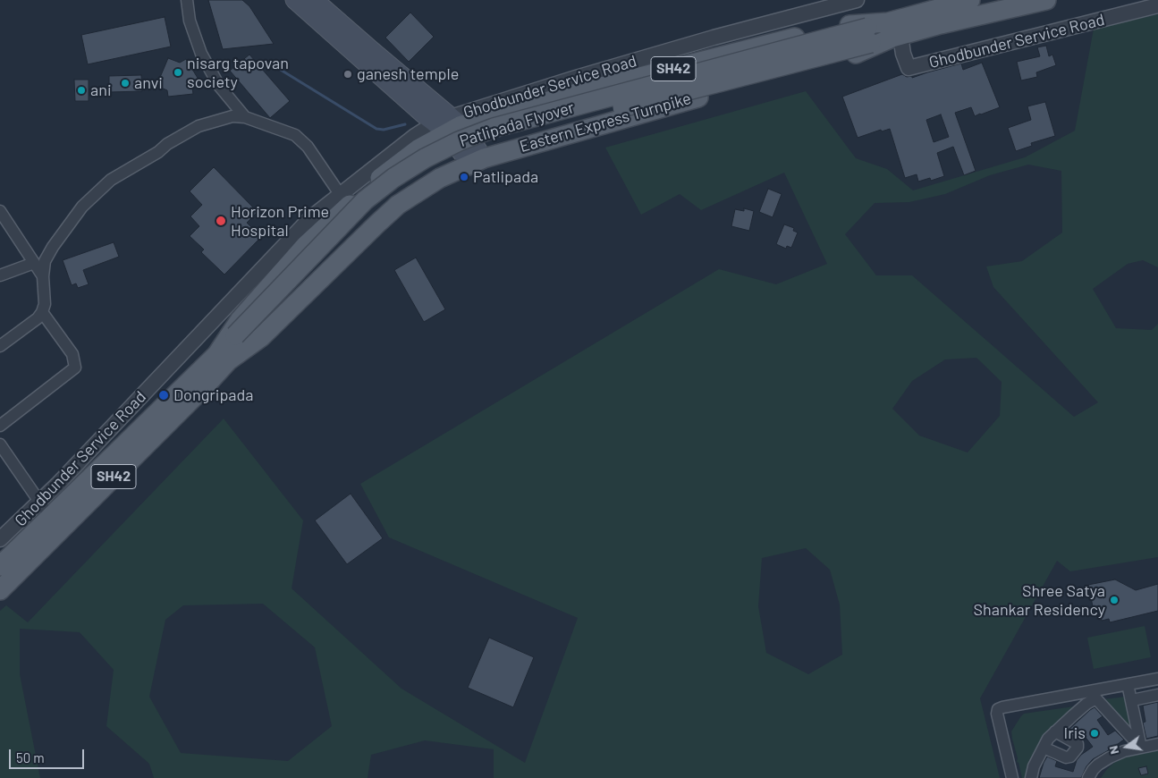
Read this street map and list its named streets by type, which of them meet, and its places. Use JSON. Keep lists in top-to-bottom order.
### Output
{
  "streets": {
    "main road": ["SH42", "Eastern Express Turnpike", "Patlipada Flyover"],
    "street": ["Ghodbunder Service Road"]
  },
  "crossings": [
    ["Ghodbunder Service Road", "SH42"],
    ["Ghodbunder Service Road", "Eastern Express Turnpike"],
    ["Ghodbunder Service Road", "Patlipada Flyover"],
    ["SH42", "Eastern Express Turnpike"],
    ["SH42", "Patlipada Flyover"],
    ["Eastern Express Turnpike", "Patlipada Flyover"]
  ],
  "places": [
    "nisarg tapovan society",
    "ganesh temple",
    "anvi",
    "ani",
    "Patlipada",
    "Horizon Prime Hospital",
    "Dongripada",
    "Shree Satya Shankar Residency",
    "Iris"
  ],
  "scale_bar": "50 m",
  "north": "left"
}
